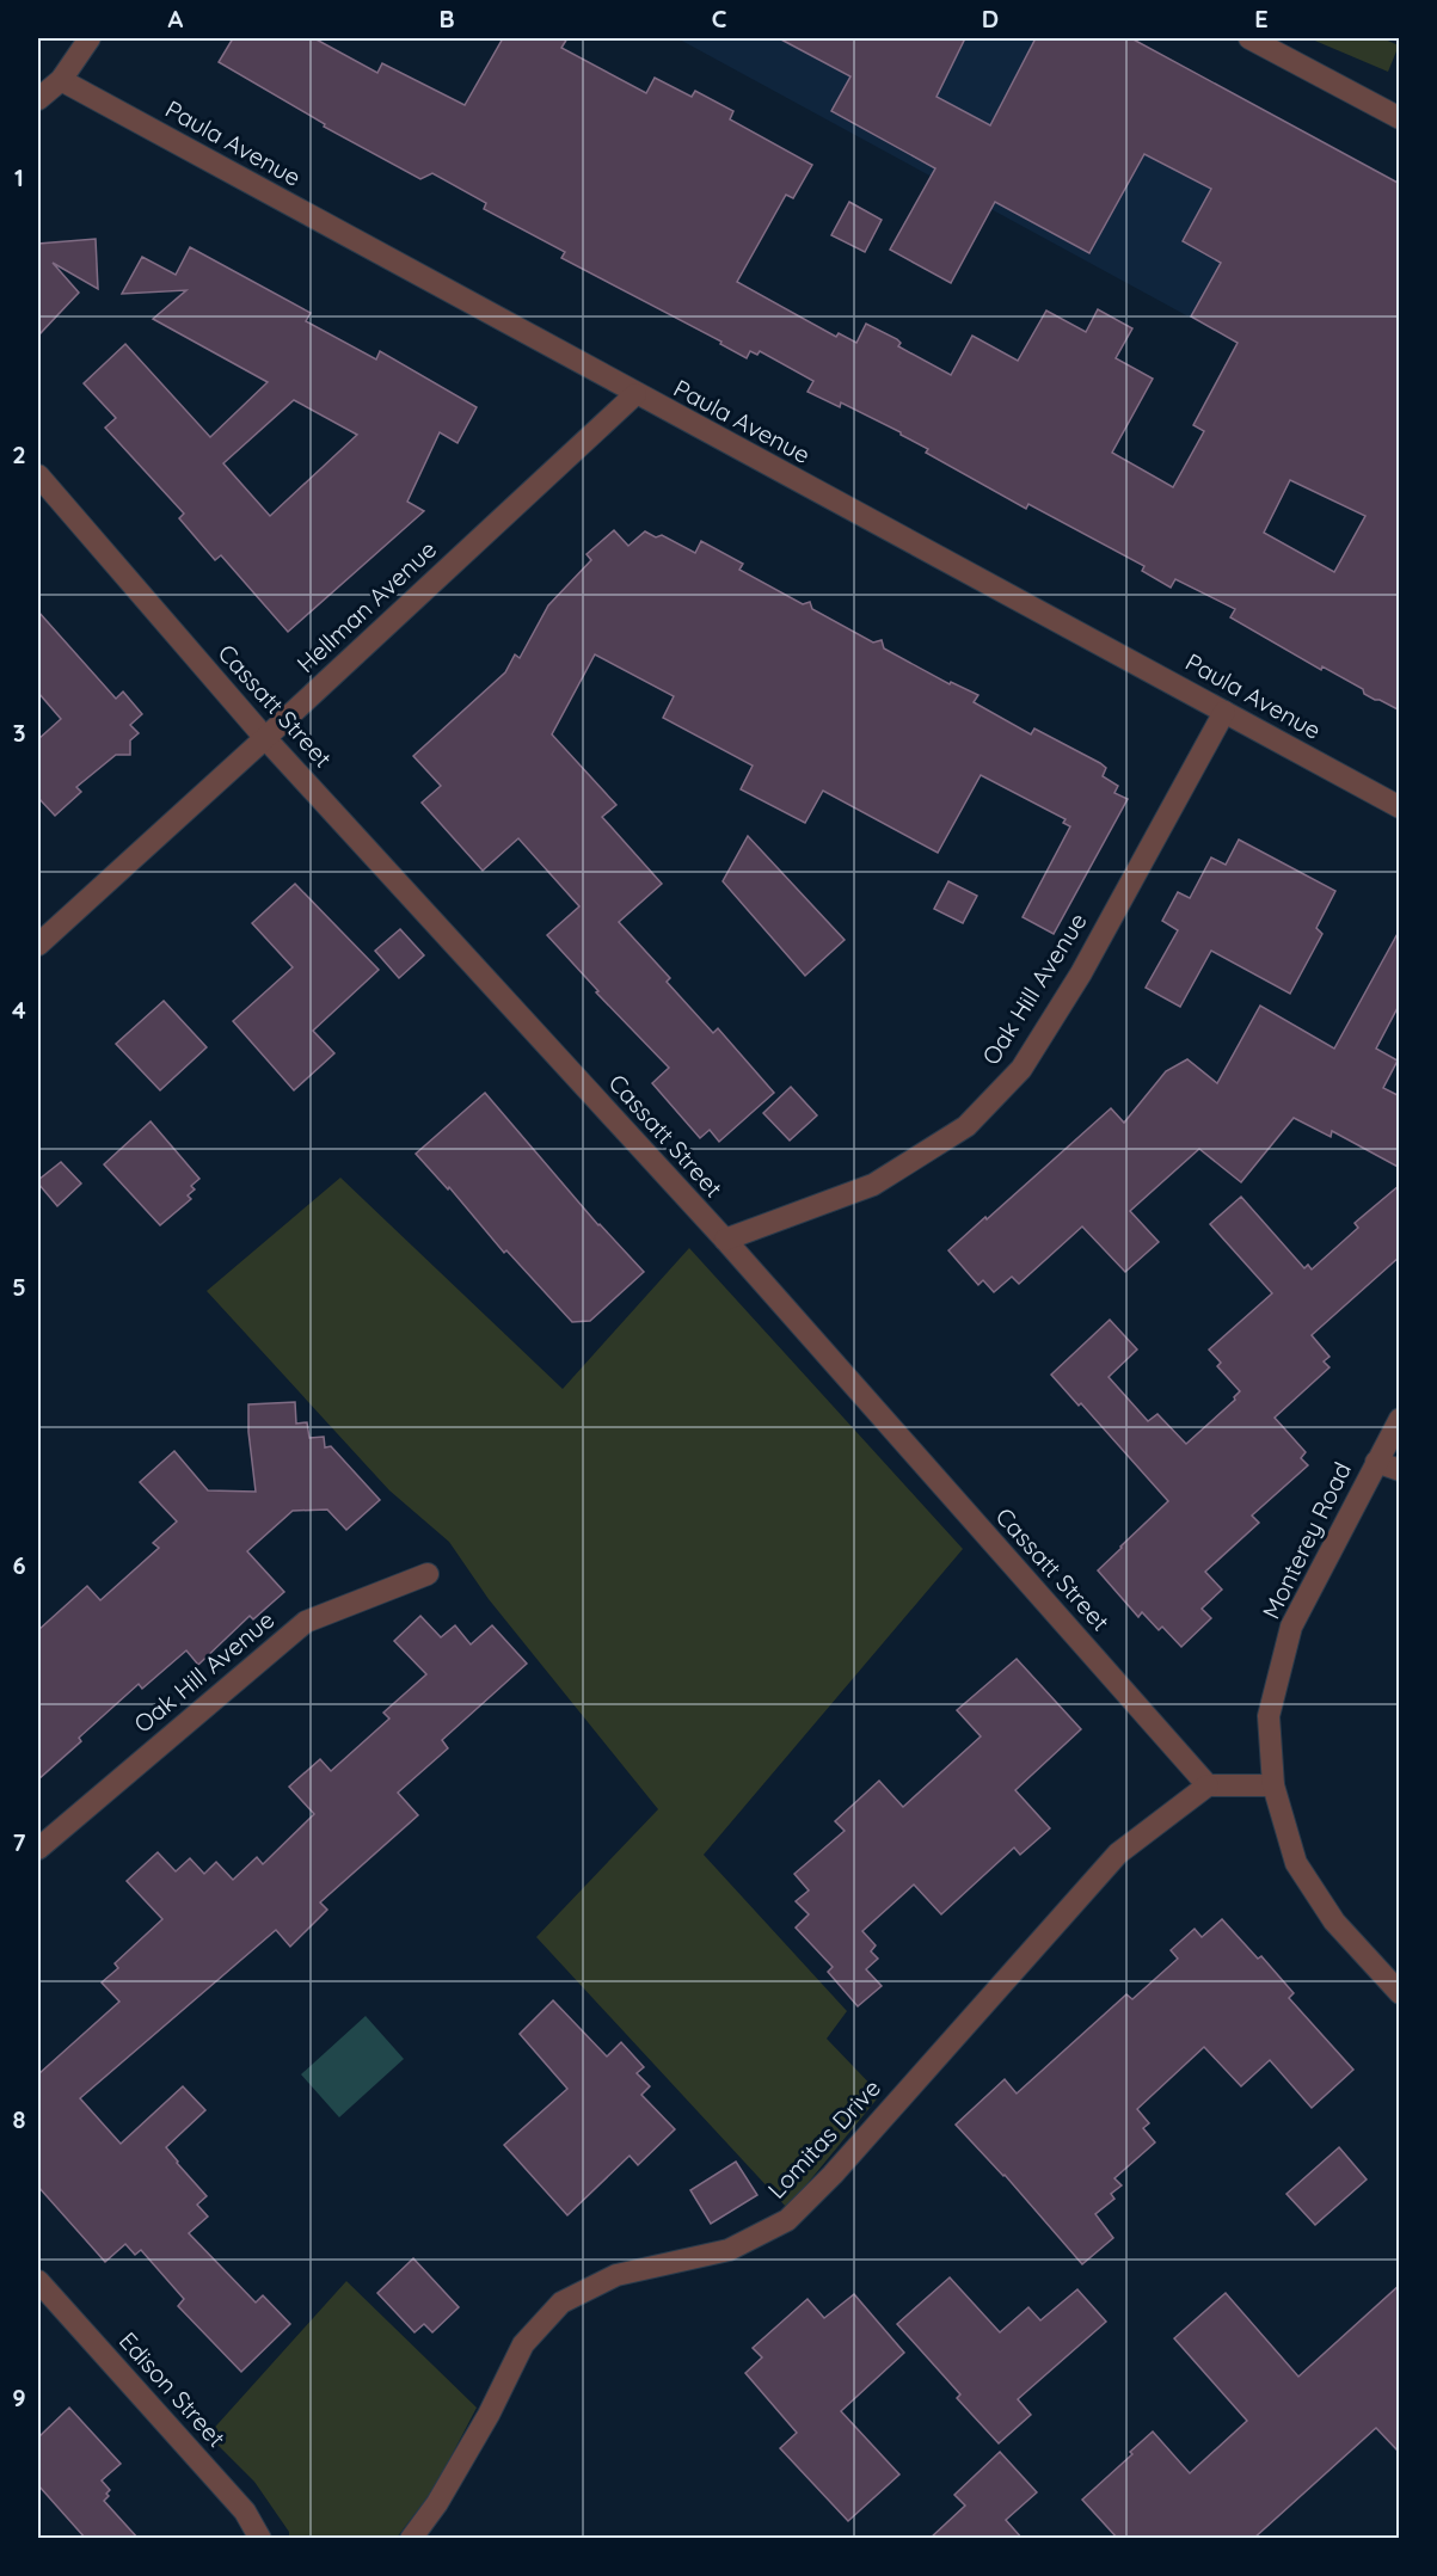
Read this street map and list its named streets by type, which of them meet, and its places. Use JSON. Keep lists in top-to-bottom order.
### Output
{
  "streets": {
    "street": [
      "Paula Avenue",
      "Hellman Avenue",
      "Cassatt Street",
      "Oak Hill Avenue",
      "Monterey Road",
      "Lomitas Drive",
      "Edison Street"
    ]
  },
  "crossings": [
    ["Paula Avenue", "Hellman Avenue"],
    ["Paula Avenue", "Oak Hill Avenue"],
    ["Hellman Avenue", "Cassatt Street"],
    ["Cassatt Street", "Oak Hill Avenue"],
    ["Cassatt Street", "Lomitas Drive"]
  ],
  "grid": {
    "columns": [
      "A",
      "B",
      "C",
      "D",
      "E"
    ],
    "rows": [
      "1",
      "2",
      "3",
      "4",
      "5",
      "6",
      "7",
      "8",
      "9"
    ]
  }
}
